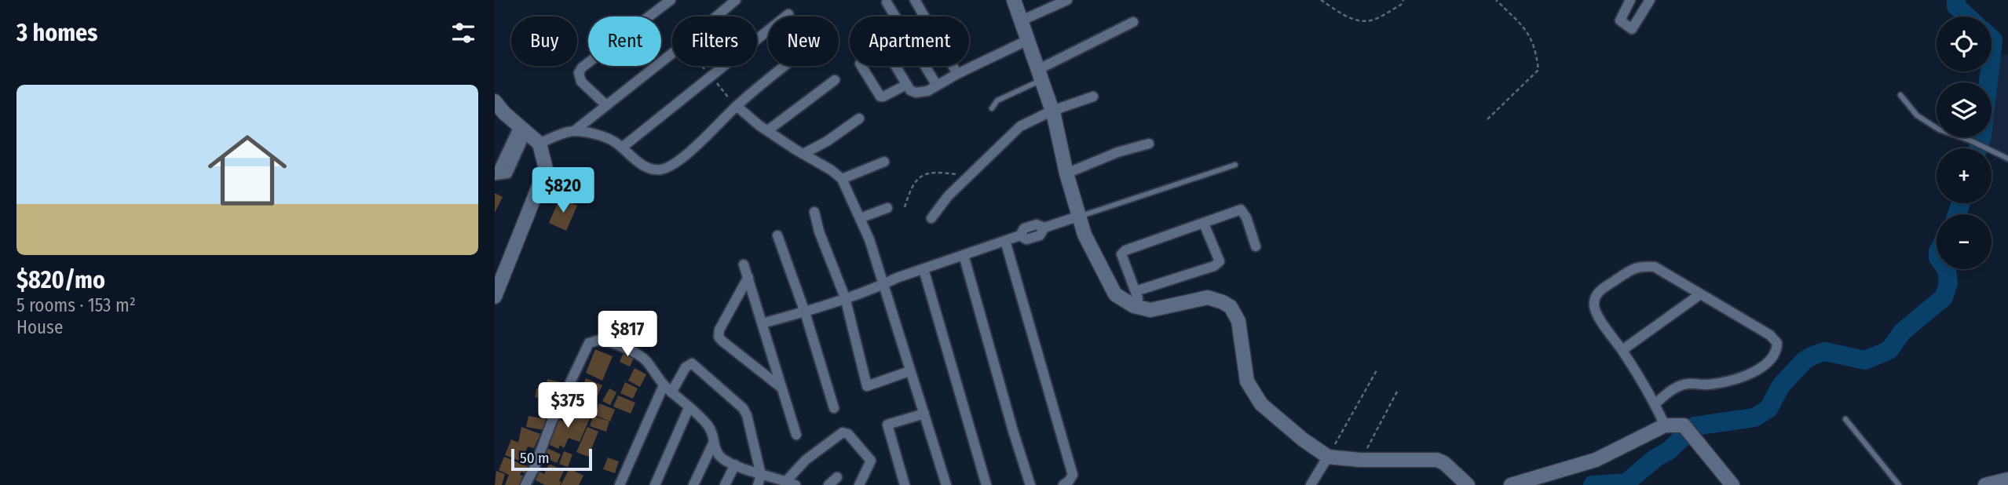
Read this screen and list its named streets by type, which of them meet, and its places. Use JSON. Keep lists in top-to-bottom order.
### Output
{
  "scale_bar": "50 m",
  "page": {
    "heading": "3 homes",
    "map_buttons": ["+", "−"],
    "chip": [
      "Buy",
      "Rent",
      "Filters",
      "New",
      "Apartment"
    ],
    "list": [
      {
        "name": "$820/mo",
        "note": "5 rooms · 153 m² · House"
      }
    ],
    "price": ["$820", "$817", "$375"],
    "scale": "50 m"
  }
}
